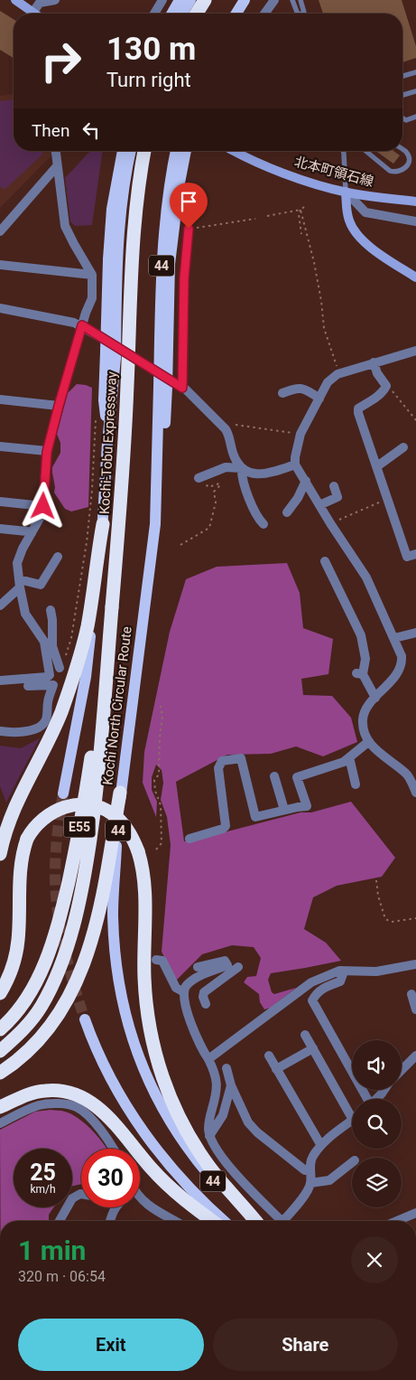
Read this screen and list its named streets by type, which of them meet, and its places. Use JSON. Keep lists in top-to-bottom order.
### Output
{
  "streets": {
    "highway": ["Kochi-Tobu Expressway", "E55"],
    "main road": ["北本町領石線", "44", "Kochi North Circular Route"]
  },
  "crossings": [
    ["Kochi-Tobu Expressway", "E55"]
  ],
  "page": {
    "turn": ["130 m", "Turn right"],
    "then": "Then",
    "speed": "25 km/h",
    "limit": "30",
    "heading": ["1 min", "320 m · 06:54"],
    "buttons": ["Exit", "Share"]
  }
}
